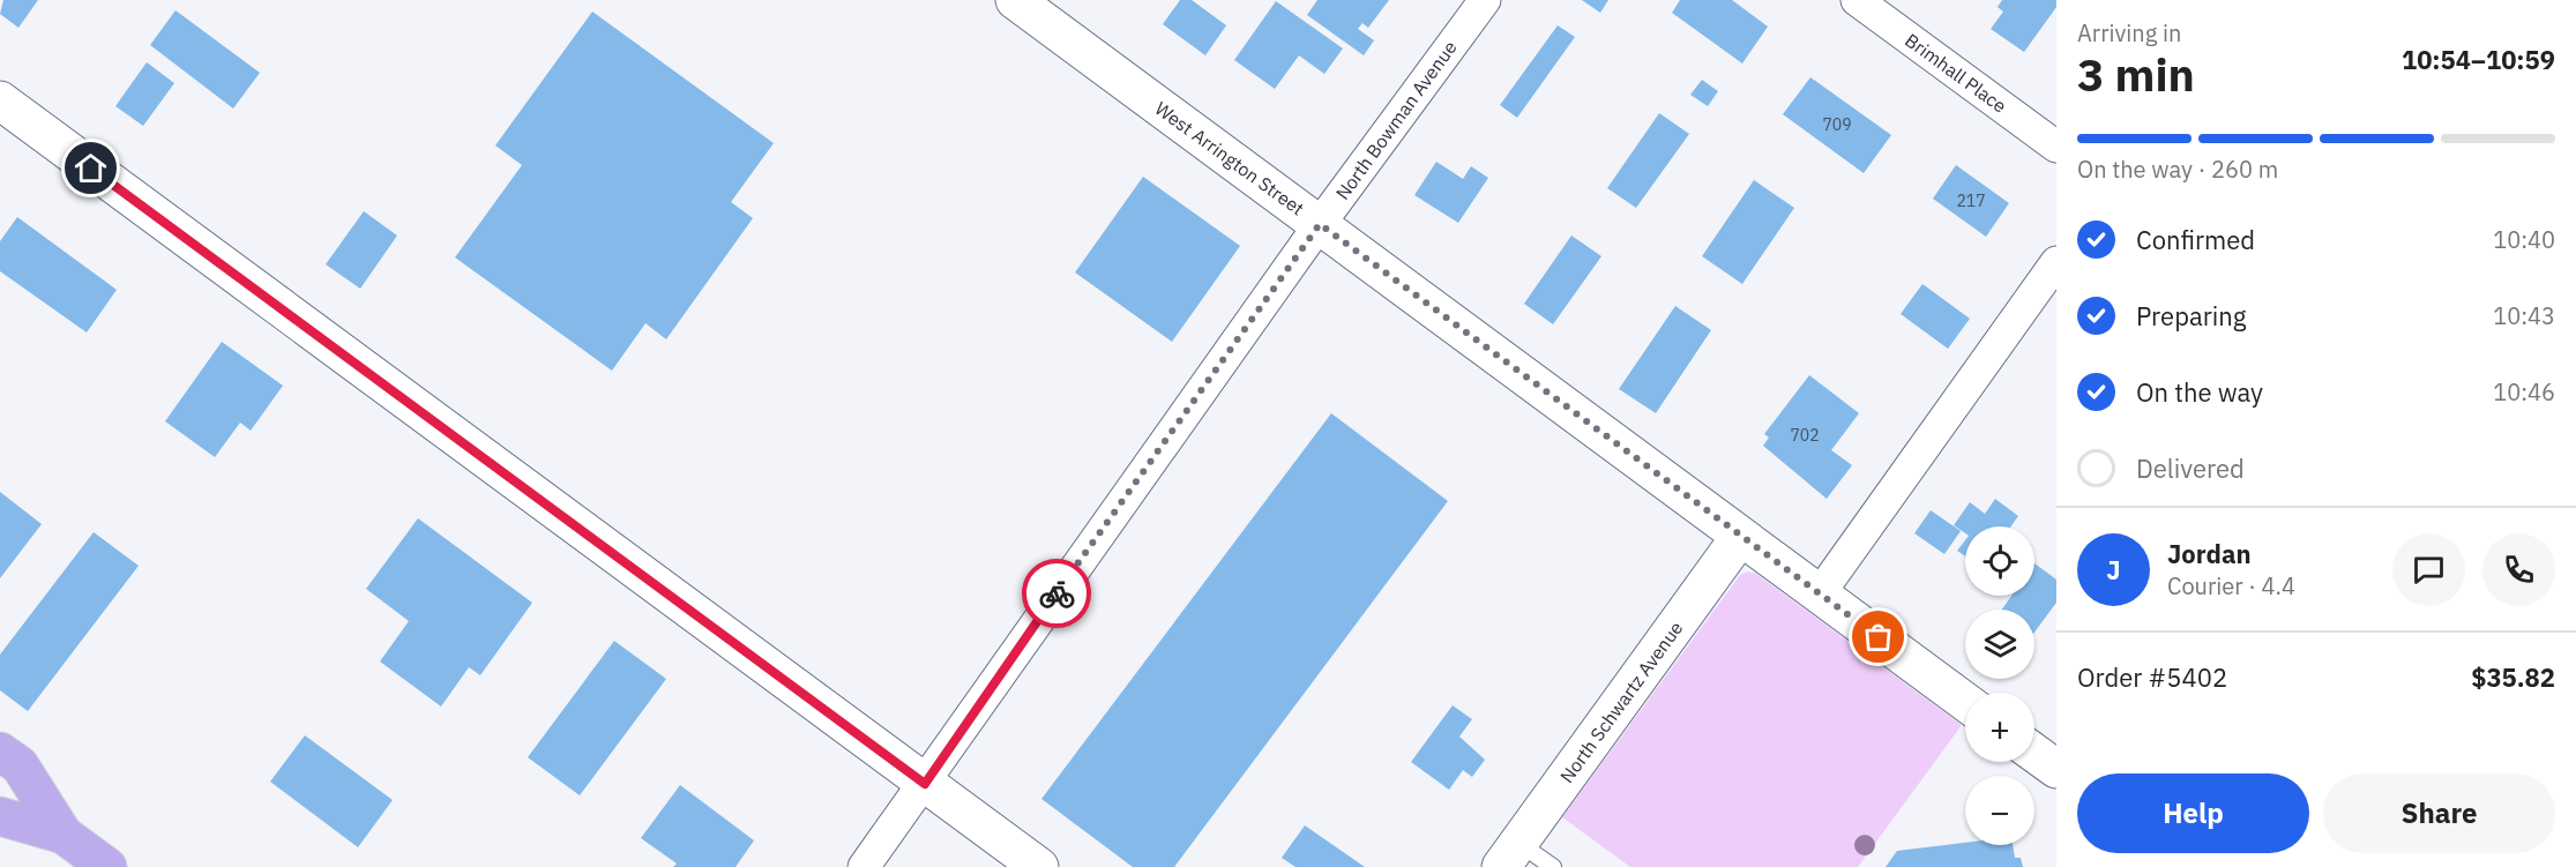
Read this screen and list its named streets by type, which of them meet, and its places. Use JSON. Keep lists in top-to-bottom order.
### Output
{
  "streets": {
    "street": [
      "Brimhall Place",
      "North Bowman Avenue",
      "West Arrington Street",
      "North Schwartz Avenue"
    ]
  },
  "crossings": [
    ["North Bowman Avenue", "West Arrington Street"],
    ["West Arrington Street", "North Schwartz Avenue"]
  ],
  "house_numbers": ["709", "217", "702"],
  "page": {
    "heading": ["3 min", "Arriving in", "10:54–10:59"],
    "panel": [
      "Jordan",
      "Courier · 4.4",
      "Order #5402",
      "$35.82"
    ],
    "bar": "On the way · 260 m",
    "list": [
      ["Confirmed", "10:40"],
      ["Preparing", "10:43"],
      ["On the way", "10:46"],
      "Delivered"
    ],
    "map_buttons": ["+", "−"],
    "round": "J",
    "buttons": ["Help", "Share"]
  }
}
